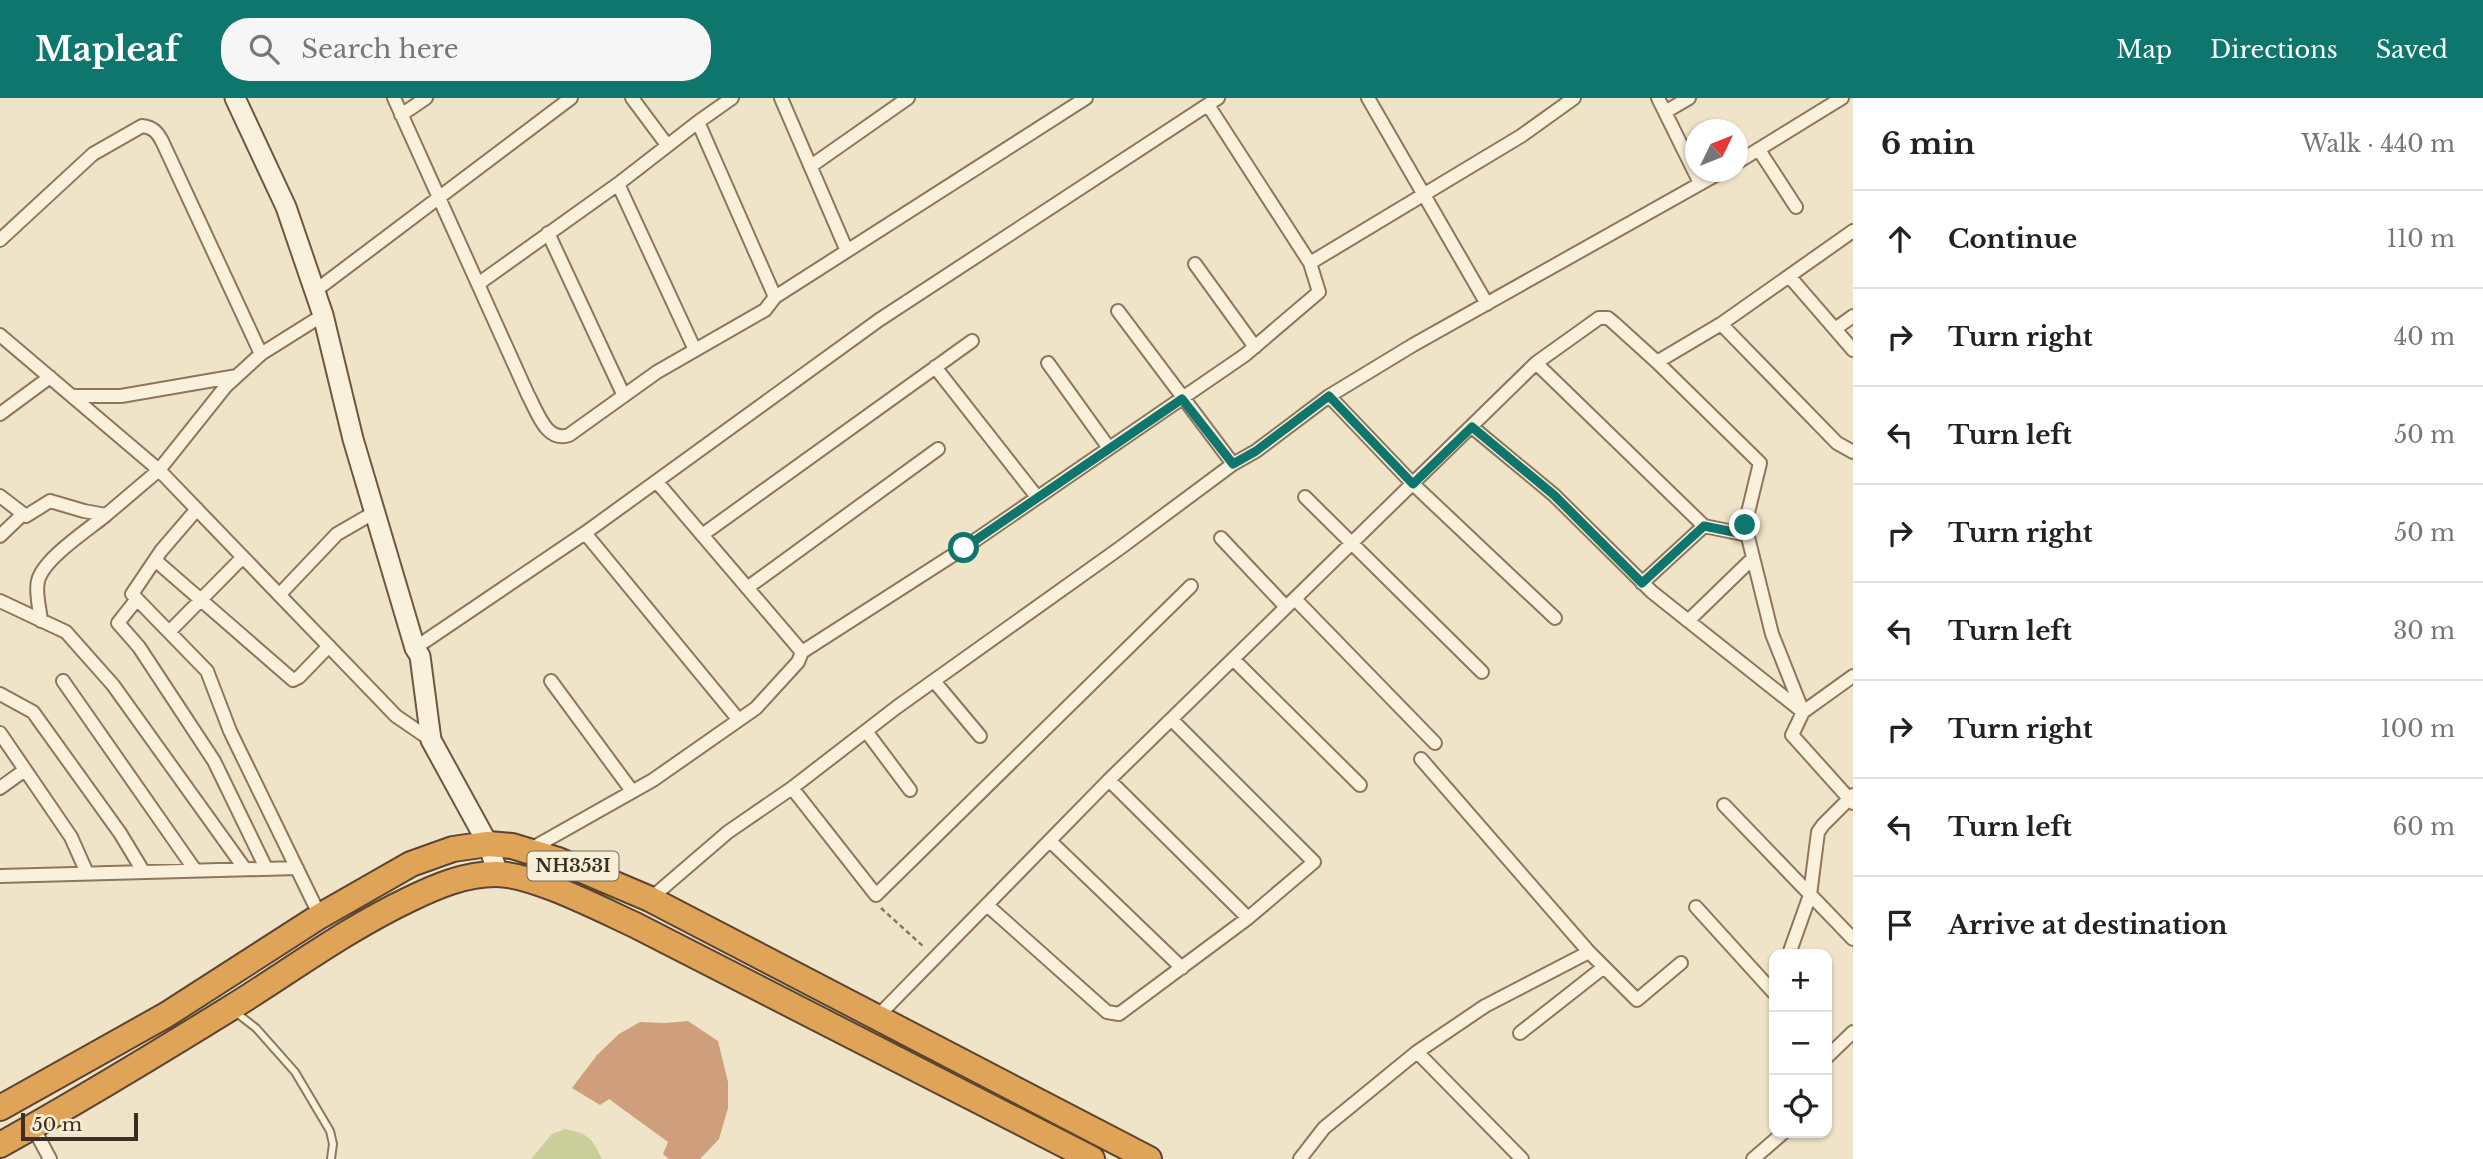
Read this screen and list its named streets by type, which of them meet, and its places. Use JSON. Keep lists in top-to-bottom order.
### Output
{
  "streets": {
    "highway": ["NH353I"]
  },
  "scale_bar": "50 m",
  "north": "top right",
  "page": {
    "header": "Mapleaf",
    "search": "Search here",
    "nav": ["Map", "Directions", "Saved"],
    "heading": ["6 min", "Walk · 440 m"],
    "list": [
      ["Continue", "110 m"],
      ["Turn right", "40 m"],
      ["Turn left", "50 m"],
      ["Turn right", "50 m"],
      ["Turn left", "30 m"],
      ["Turn right", "100 m"],
      ["Turn left", "60 m"],
      "Arrive at destination"
    ],
    "map_buttons": ["+", "−"],
    "scale": "50 m"
  }
}
